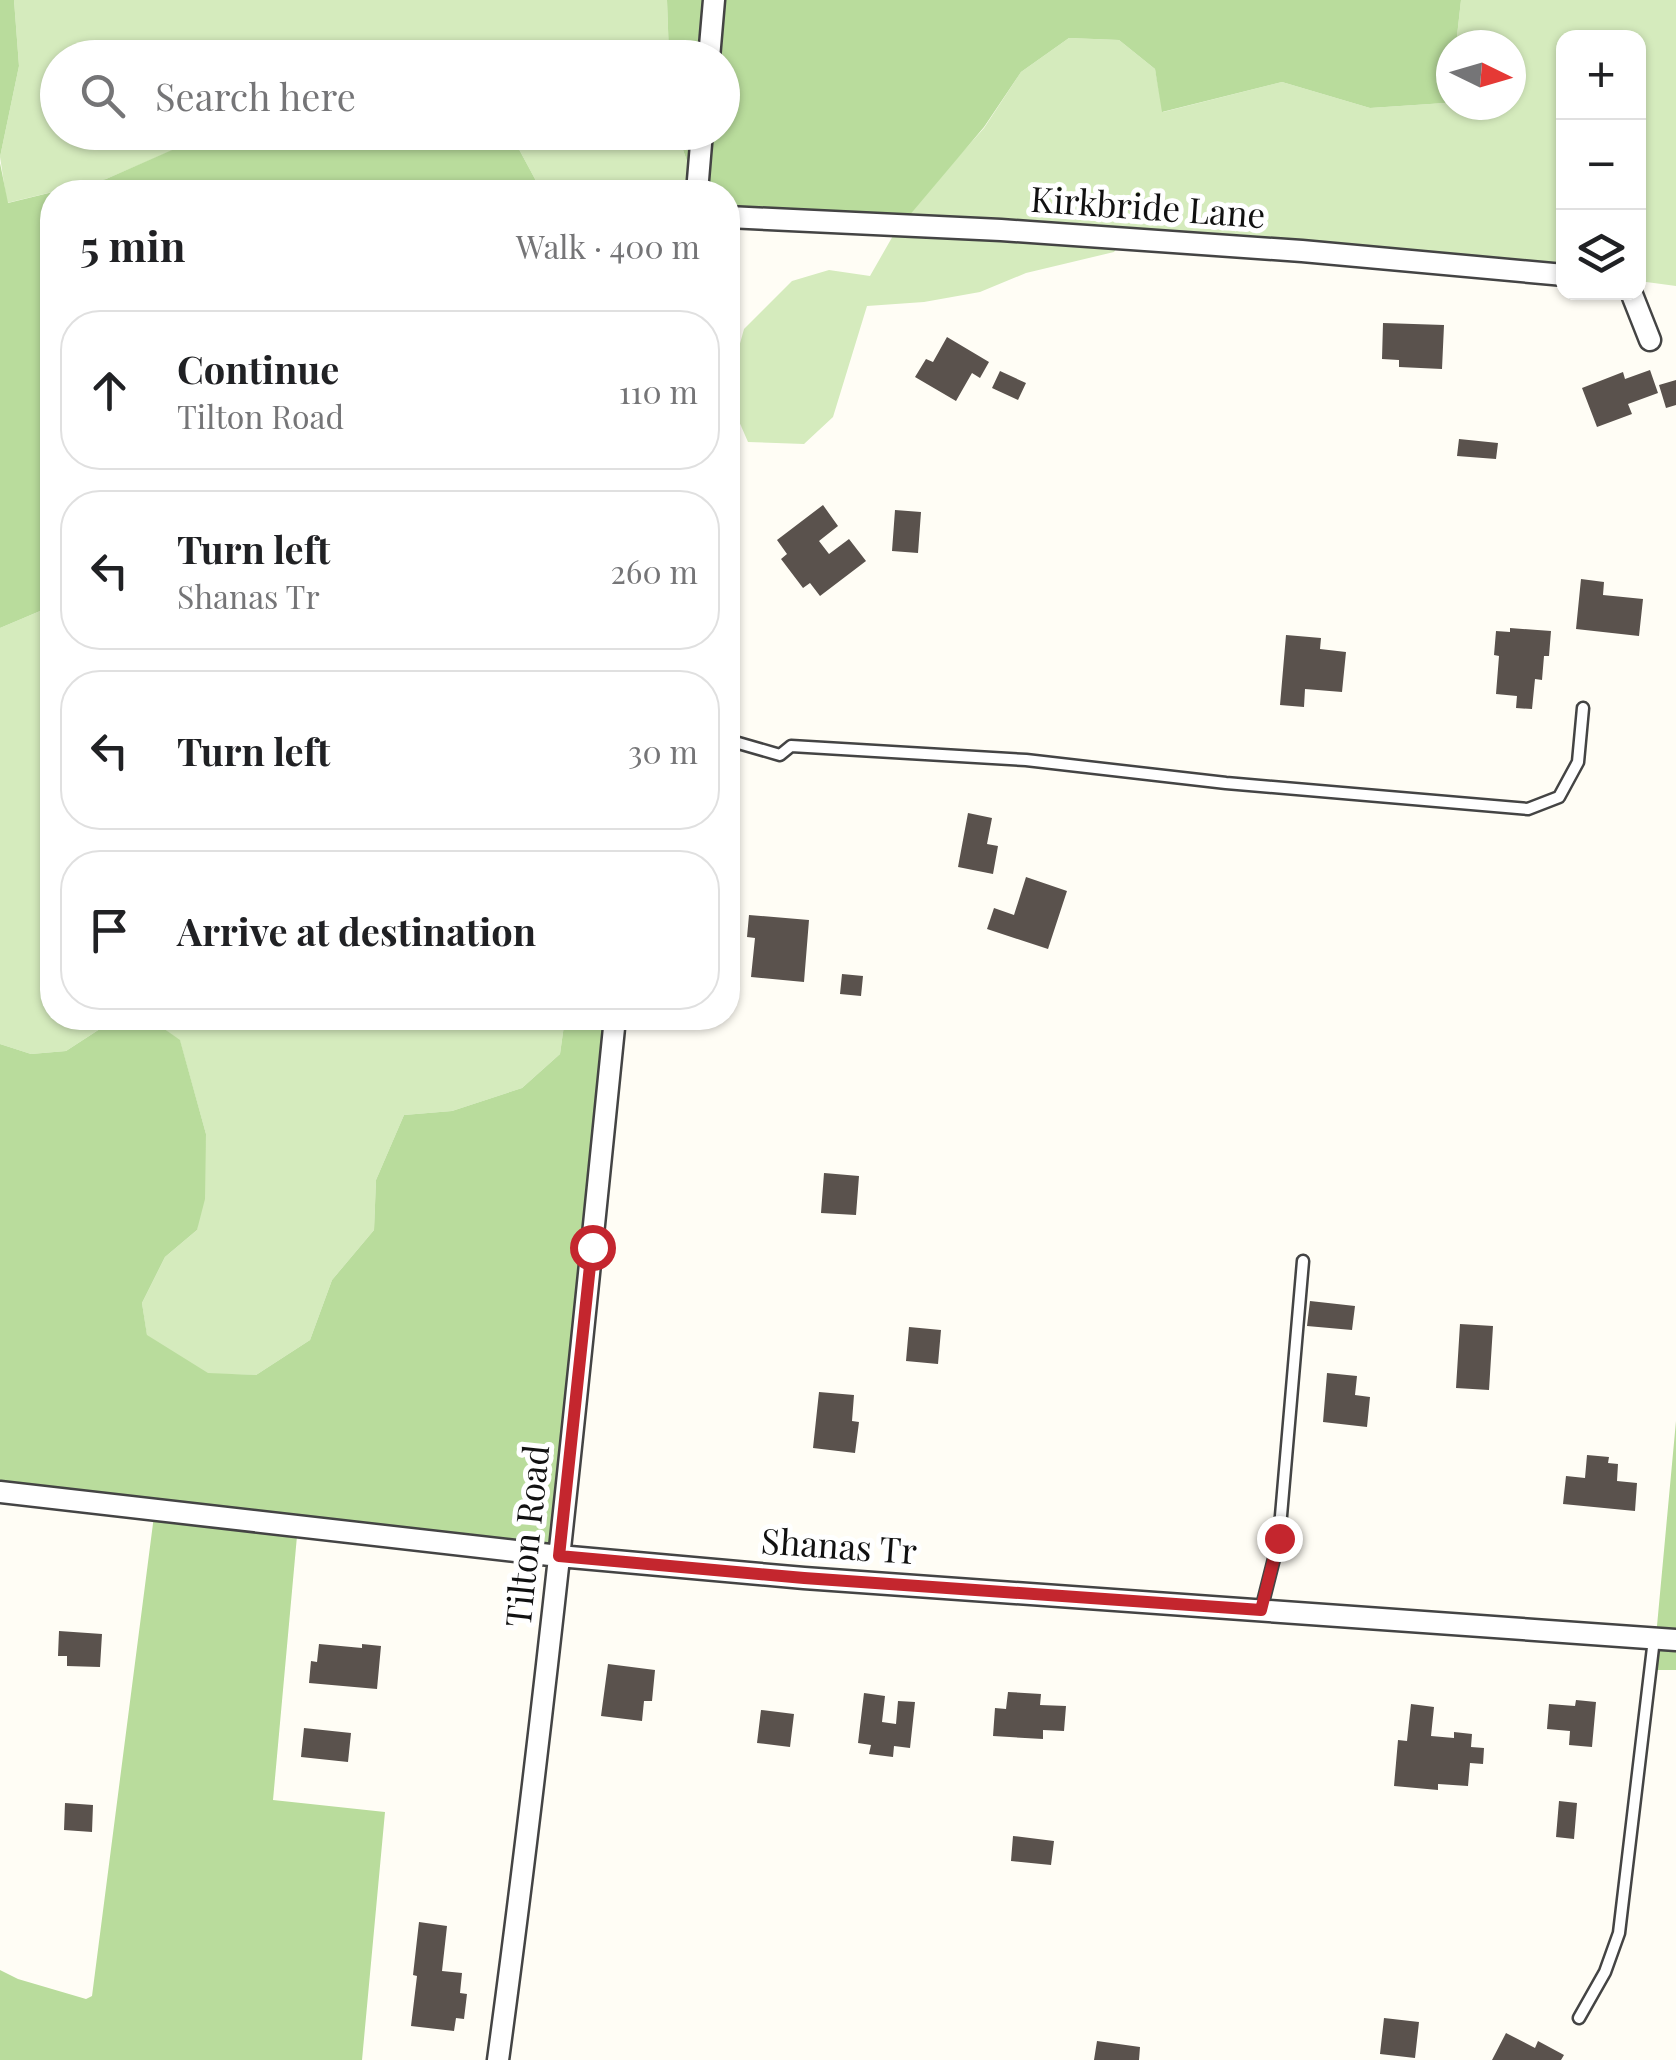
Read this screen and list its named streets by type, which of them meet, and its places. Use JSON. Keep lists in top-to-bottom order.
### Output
{
  "streets": {
    "street": ["Kirkbride Lane", "Tilton Road", "Shanas Tr"]
  },
  "crossings": [
    ["Tilton Road", "Shanas Tr"]
  ],
  "north": "right",
  "page": {
    "map_buttons": ["+", "−"],
    "search": "Search here",
    "heading": ["5 min", "Walk · 400 m"],
    "list": [
      ["Continue", "Tilton Road", "110 m"],
      ["Turn left", "Shanas Tr", "260 m"],
      ["Turn left", "30 m"],
      "Arrive at destination"
    ]
  }
}
